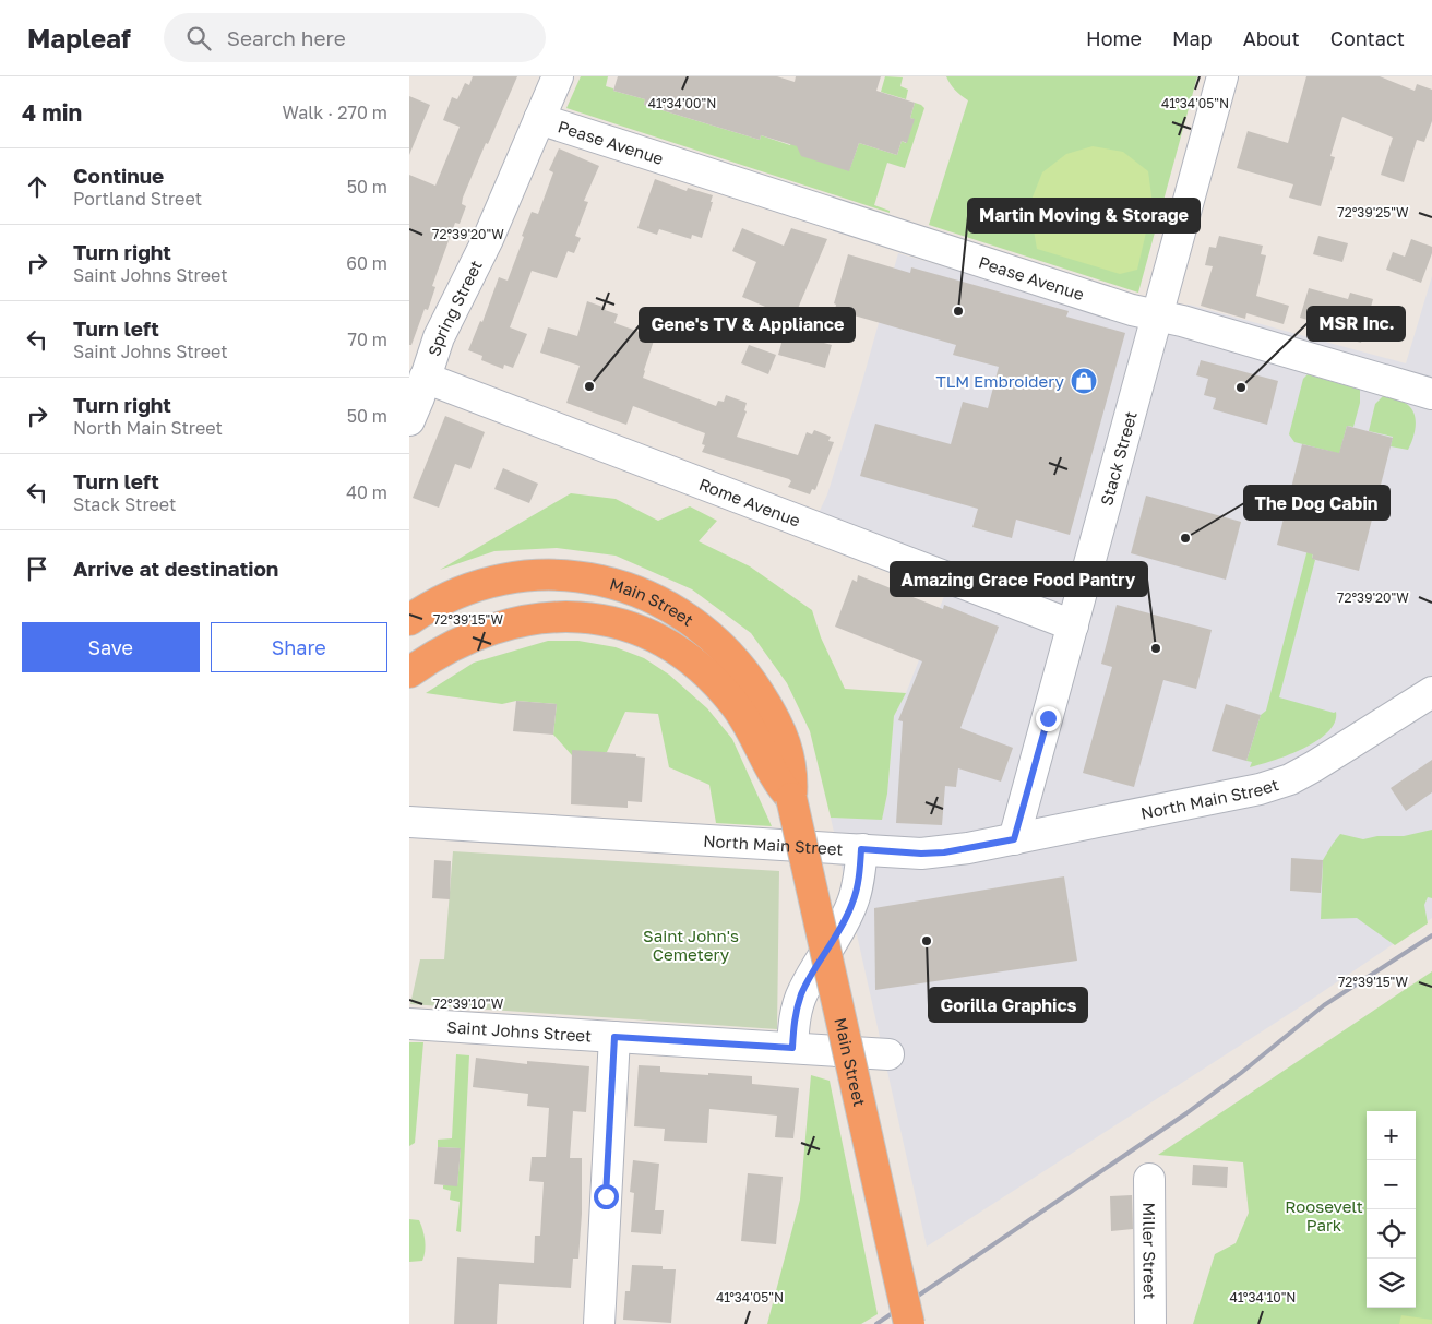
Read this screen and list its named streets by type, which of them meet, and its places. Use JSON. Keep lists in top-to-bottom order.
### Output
{
  "streets": {
    "highway": ["Main Street"],
    "street": [
      "Pease Avenue",
      "Spring Street",
      "Stack Street",
      "Rome Avenue",
      "North Main Street",
      "Saint Johns Street",
      "Miller Street"
    ]
  },
  "crossings": [
    ["Pease Avenue", "Spring Street"],
    ["Pease Avenue", "Stack Street"],
    ["Spring Street", "Rome Avenue"],
    ["Stack Street", "Rome Avenue"],
    ["Stack Street", "North Main Street"]
  ],
  "parks": ["Saint John's Cemetery", "Roosevelt Park"],
  "places": {
    "other": [
      "Martin Moving & Storage",
      "Gene's TV & Appliance",
      "MSR Inc.",
      "The Dog Cabin",
      "Amazing Grace Food Pantry",
      "Gorilla Graphics"
    ],
    "shop": ["TLM Embroidery"]
  },
  "page": {
    "header": "Mapleaf",
    "search": "Search here",
    "nav": [
      "Home",
      "Map",
      "About",
      "Contact"
    ],
    "heading": ["4 min", "Walk · 270 m"],
    "list": [
      ["Continue", "Portland Street", "50 m"],
      ["Turn right", "Saint Johns Street", "60 m"],
      ["Turn left", "Saint Johns Street", "70 m"],
      ["Turn right", "North Main Street", "50 m"],
      ["Turn left", "Stack Street", "40 m"],
      "Arrive at destination"
    ],
    "buttons": ["Save", "Share"],
    "map_buttons": ["+", "−"]
  },
  "coordinates": [
    "41°34'00\"N",
    "41°34'05\"N",
    "72°39'25\"W",
    "72°39'20\"W",
    "72°39'15\"W",
    "72°39'10\"W",
    "41°34'10\"N"
  ]
}
